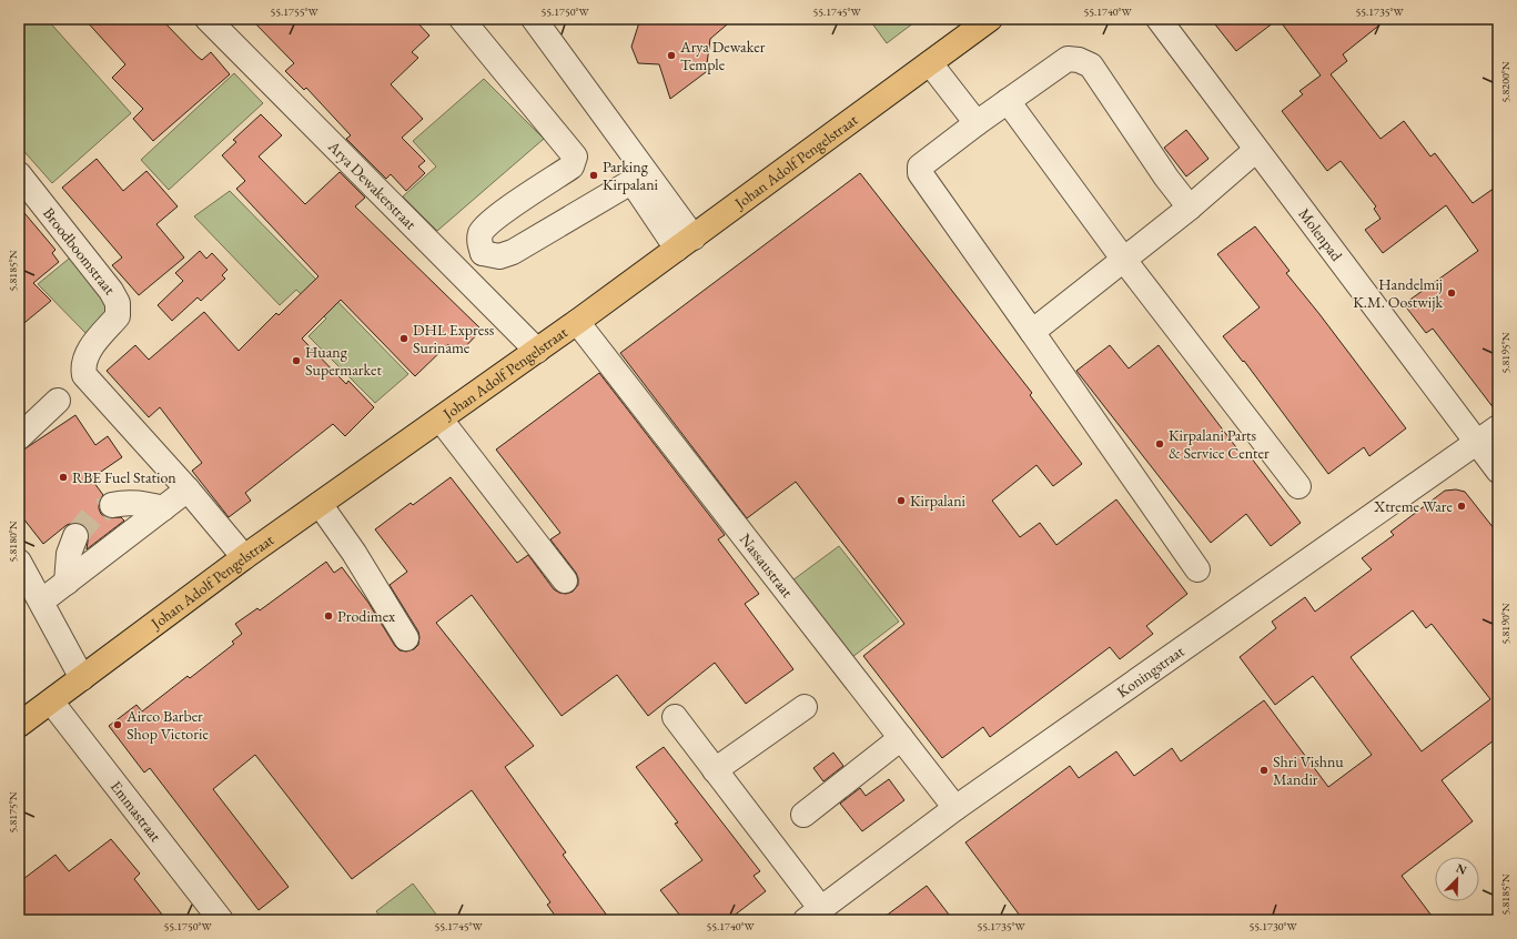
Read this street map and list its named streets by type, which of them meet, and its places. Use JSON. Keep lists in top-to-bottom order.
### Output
{
  "streets": {
    "main road": ["Johan Adolf Pengelstraat"],
    "street": [
      "Arya Dewakerstraat",
      "Molenpad",
      "Broodboomstraat",
      "Nassaustraat",
      "Koningstraat",
      "Emmastraat"
    ]
  },
  "crossings": [
    ["Johan Adolf Pengelstraat", "Arya Dewakerstraat"],
    ["Johan Adolf Pengelstraat", "Broodboomstraat"],
    ["Johan Adolf Pengelstraat", "Nassaustraat"],
    ["Johan Adolf Pengelstraat", "Emmastraat"],
    ["Molenpad", "Koningstraat"],
    ["Nassaustraat", "Koningstraat"]
  ],
  "places": [
    "Arya Dewaker Temple",
    "Parking Kirpalani",
    "Handelmij K.M. Oostwijk",
    "DHL Express Suriname",
    "Huang Supermarket",
    "Kirpalani Parts & Service Center",
    "RBE Fuel Station",
    "Kirpalani",
    "Xtreme Ware",
    "Prodimex",
    "Airco Barber Shop Victorie",
    "Shri Vishnu Mandir"
  ],
  "north": "top right",
  "coordinates": [
    "55.1755°W",
    "55.1750°W",
    "55.1745°W",
    "55.1740°W",
    "55.1735°W",
    "5.8200°N",
    "5.8185°N",
    "5.8195°N",
    "5.8180°N",
    "5.8190°N",
    "5.8175°N",
    "55.1730°W"
  ]
}
